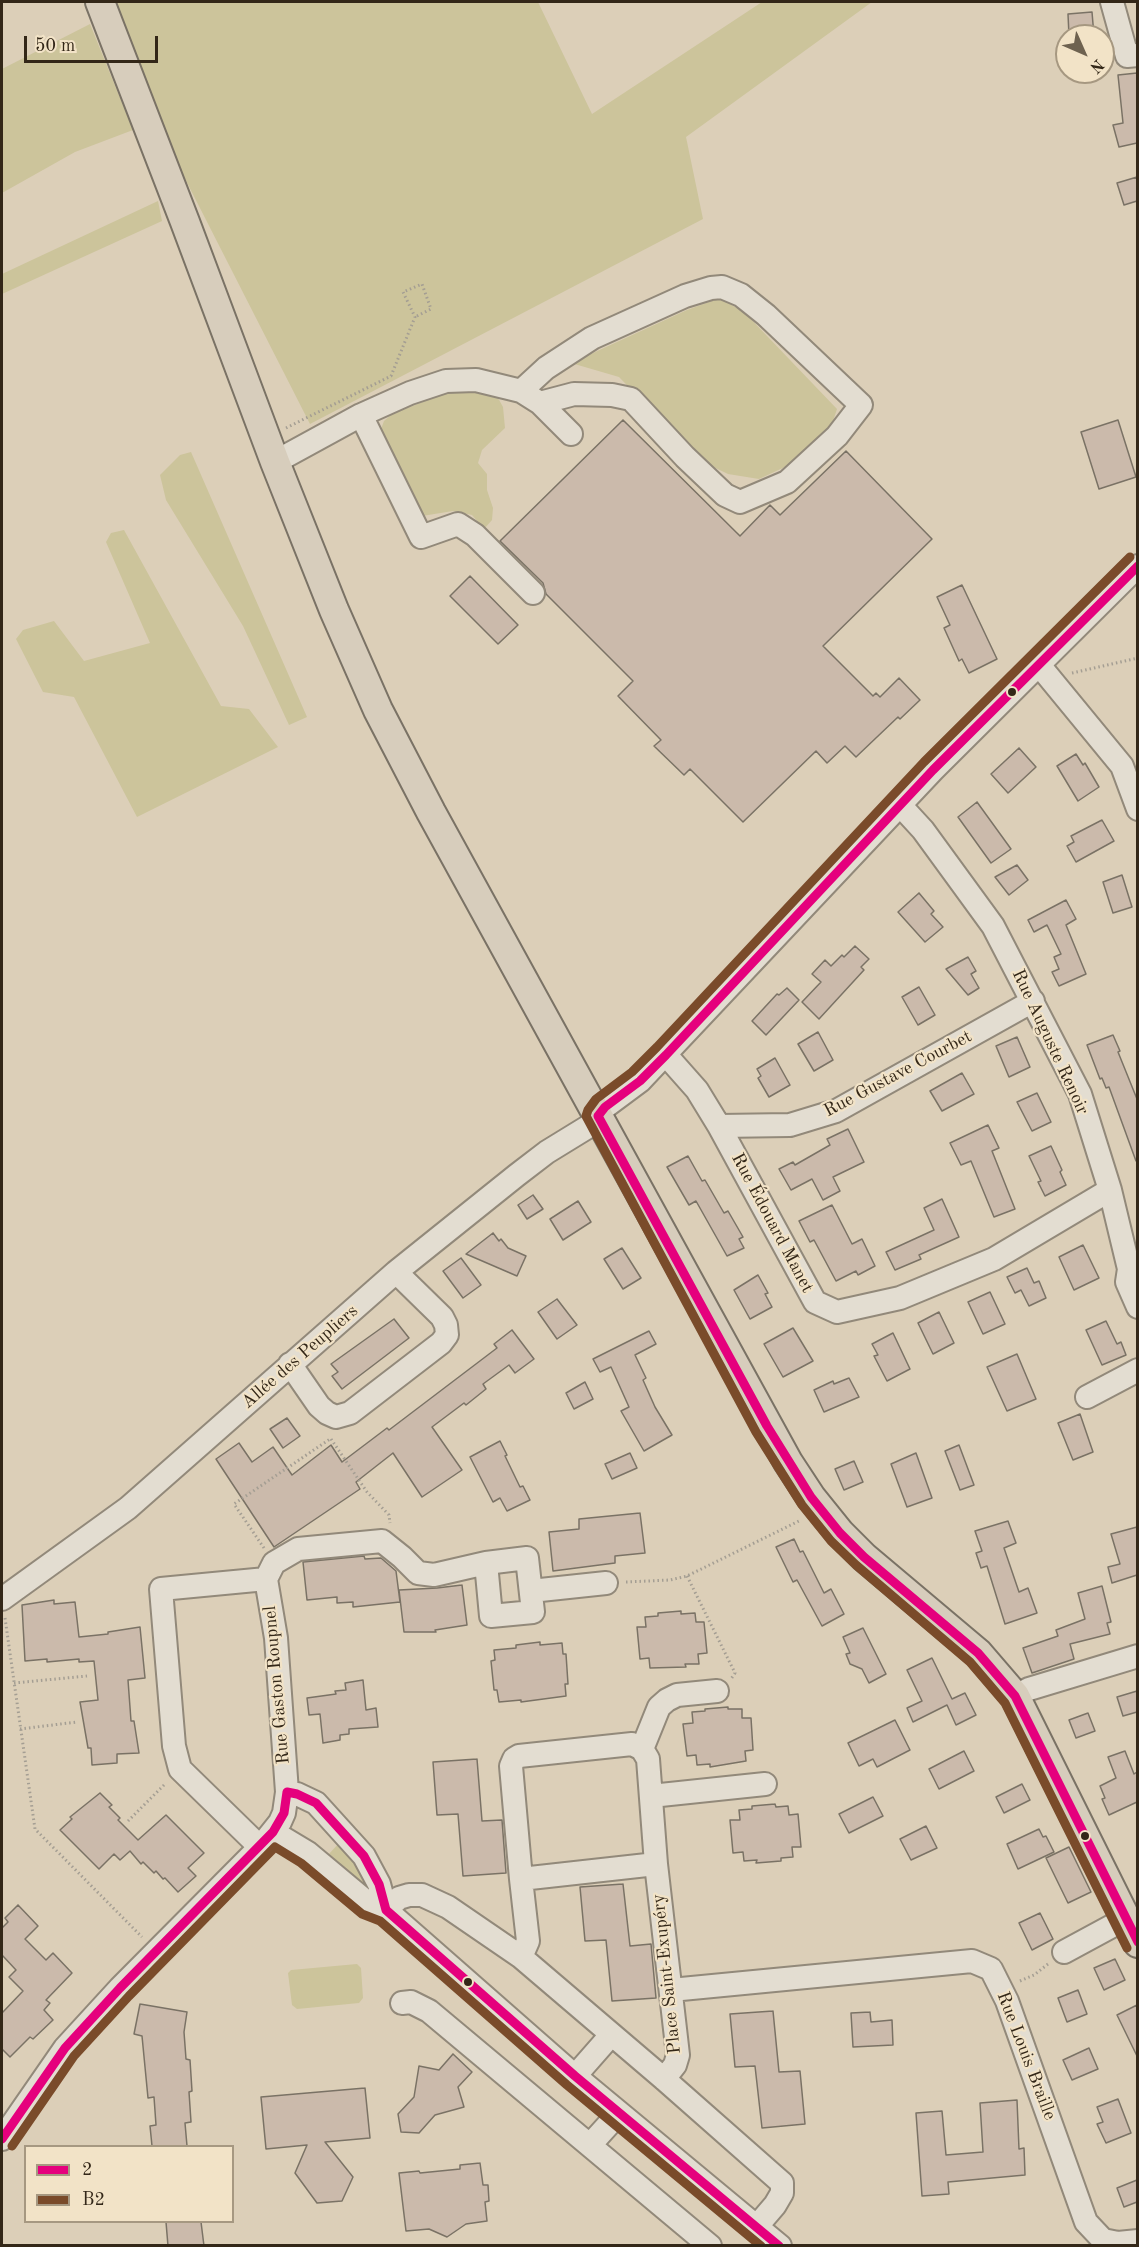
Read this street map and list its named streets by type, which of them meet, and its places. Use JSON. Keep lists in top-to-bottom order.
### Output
{
  "streets": {
    "street": [
      "Rue Auguste Renoir",
      "Rue Gustave Courbet",
      "Rue Édouard Manet",
      "Allée des Peupliers",
      "Rue Gaston Roupnel",
      "Place Saint-Exupéry",
      "Rue Louis Braille"
    ]
  },
  "crossings": [
    ["Rue Auguste Renoir", "Rue Gustave Courbet"],
    ["Rue Auguste Renoir", "Rue Édouard Manet"],
    ["Rue Auguste Renoir", "Allée des Peupliers"],
    ["Rue Gustave Courbet", "Rue Édouard Manet"],
    ["Rue Édouard Manet", "Allée des Peupliers"],
    ["Place Saint-Exupéry", "Rue Louis Braille"]
  ],
  "lines": ["transit line B2", "transit line 2"],
  "legend": ["2", "B2"],
  "scale_bar": "50 m",
  "north": "bottom right"
}
